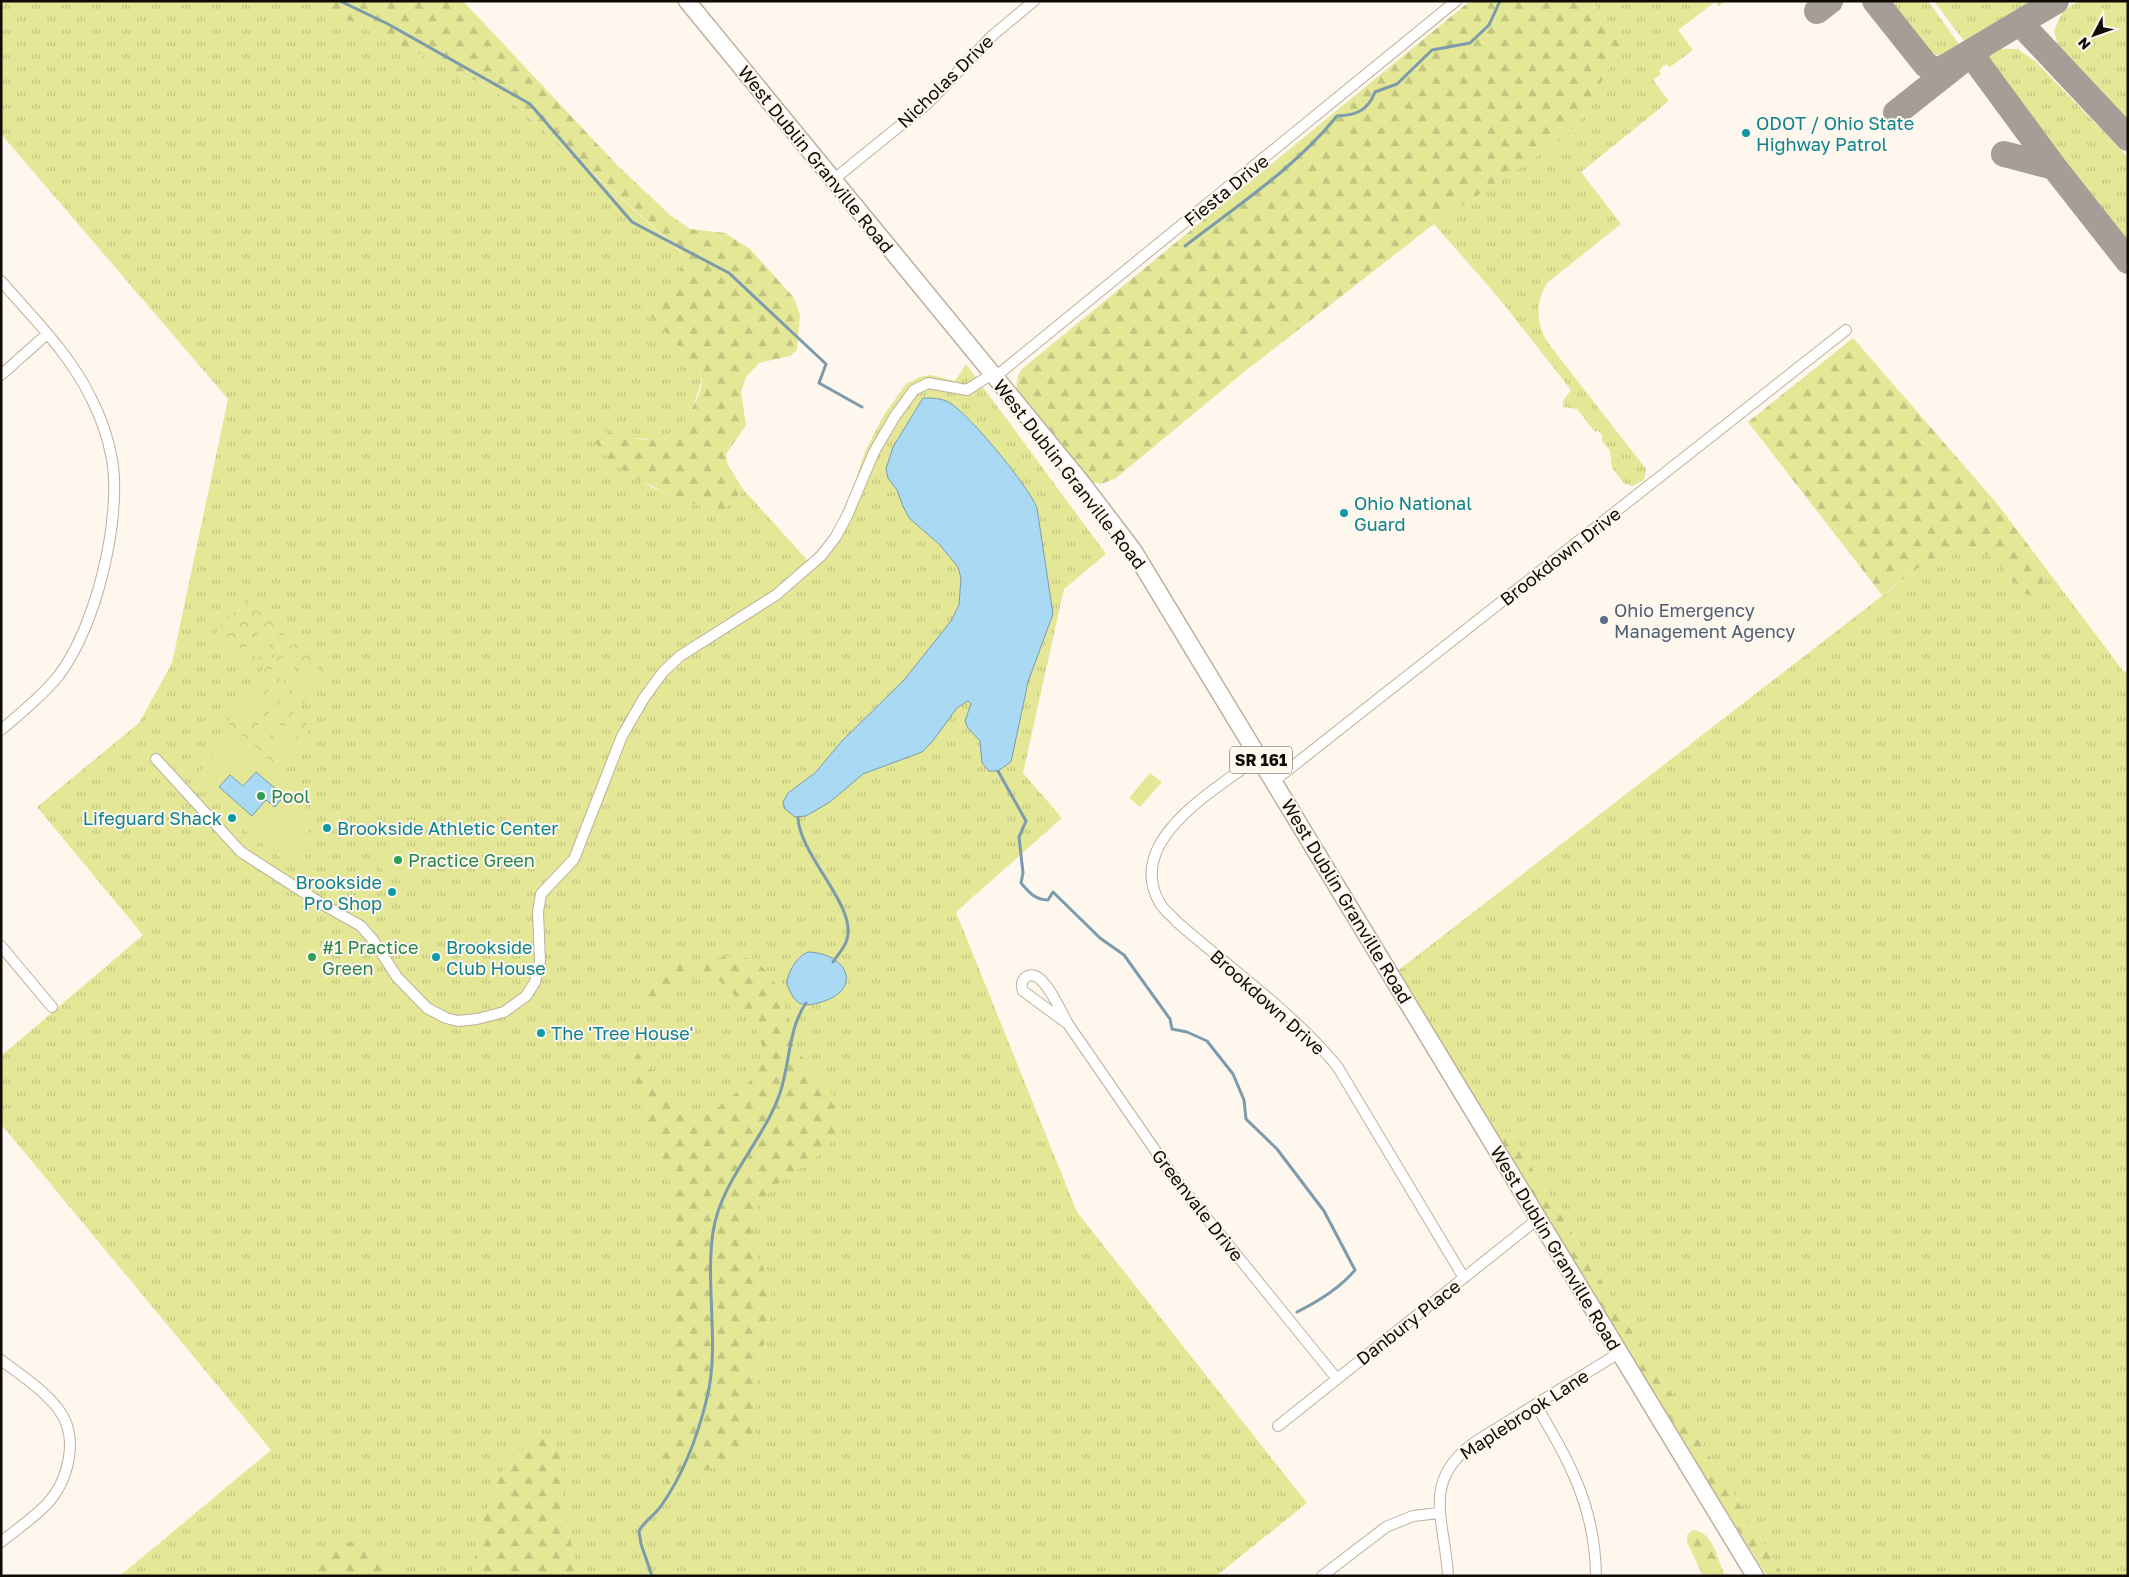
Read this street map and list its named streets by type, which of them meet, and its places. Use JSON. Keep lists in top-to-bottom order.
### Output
{
  "streets": {
    "main road": ["West Dublin Granville Road", "SR 161"],
    "street": [
      "Nicholas Drive",
      "Fiesta Drive",
      "Brookdown Drive",
      "Greenvale Drive",
      "Danbury Place",
      "Maplebrook Lane"
    ]
  },
  "crossings": [
    ["Nicholas Drive", "West Dublin Granville Road"],
    ["West Dublin Granville Road", "Fiesta Drive"],
    ["West Dublin Granville Road", "Brookdown Drive"],
    ["West Dublin Granville Road", "Danbury Place"],
    ["West Dublin Granville Road", "Maplebrook Lane"],
    ["Brookdown Drive", "Danbury Place"],
    ["Greenvale Drive", "Danbury Place"]
  ],
  "places": [
    "ODOT / Ohio State Highway Patrol",
    "Ohio National Guard",
    "Ohio Emergency Management Agency",
    "Pool",
    "Lifeguard Shack",
    "Brookside Athletic Center",
    "Practice Green",
    "Brookside Pro Shop",
    "#1 Practice Green",
    "Brookside Club House",
    "The 'Tree House'"
  ],
  "north": "bottom left"
}
